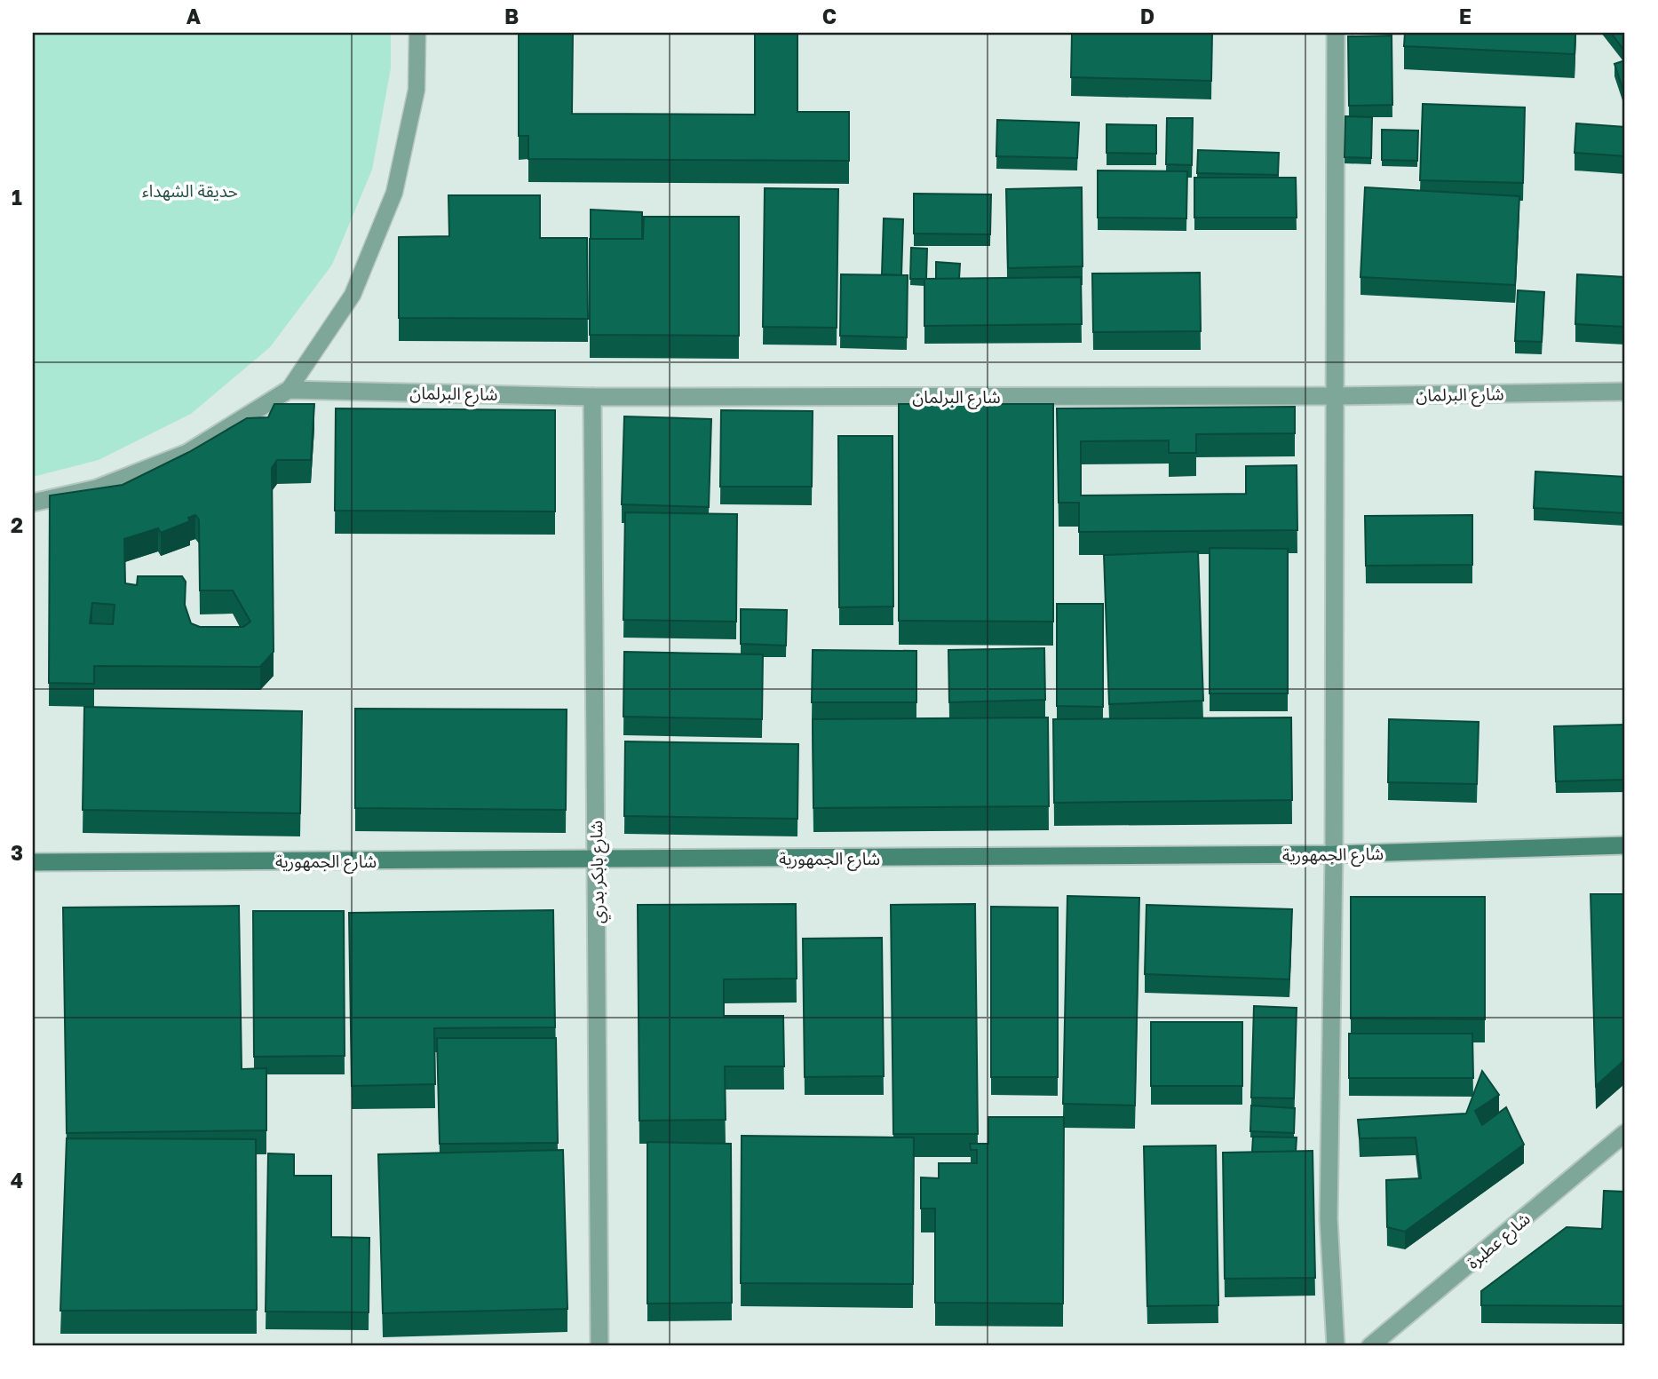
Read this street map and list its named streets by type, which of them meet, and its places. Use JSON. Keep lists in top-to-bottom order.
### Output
{
  "streets": {
    "main road": ["شارع الجمهورية"],
    "street": ["شارع البرلمان", "شارع بابكر بدري", "شارع عطبرة"]
  },
  "crossings": [
    ["شارع البرلمان", "شارع بابكر بدري"],
    ["شارع الجمهورية", "شارع بابكر بدري"]
  ],
  "parks": ["حديقة الشهداء"],
  "grid": {
    "columns": [
      "A",
      "B",
      "C",
      "D",
      "E"
    ],
    "rows": [
      "1",
      "2",
      "3",
      "4"
    ]
  }
}
